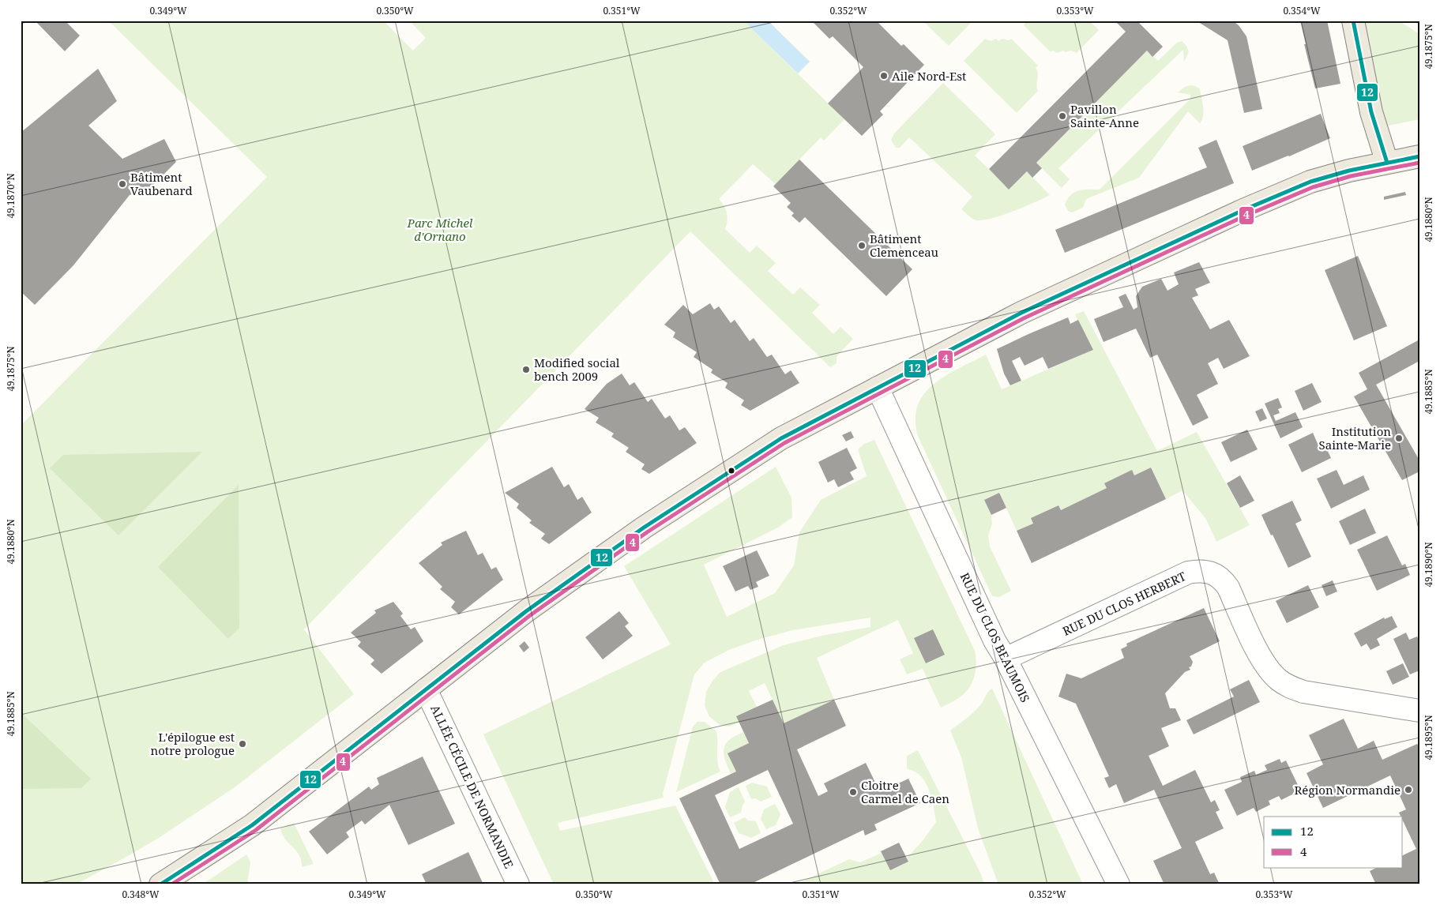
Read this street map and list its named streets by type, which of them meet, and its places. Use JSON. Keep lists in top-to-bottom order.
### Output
{
  "streets": {
    "street": ["RUE DU CLOS HERBERT", "RUE DU CLOS BEAUMOIS", "ALLÉE CÉCILE DE NORMANDIE"]
  },
  "crossings": [
    ["RUE DU CLOS HERBERT", "RUE DU CLOS BEAUMOIS"]
  ],
  "parks": ["Parc Michel d'Ornano"],
  "places": [
    "Aile Nord-Est",
    "Pavillon Sainte-Anne",
    "Bâtiment Vaubenard",
    "Bâtiment Clemenceau",
    "Modified social bench 2009",
    "Institution Sainte-Marie",
    "L'épilogue est notre prologue",
    "Région Normandie",
    "Cloitre Carmel de Caen"
  ],
  "lines": ["transit line 12", "transit line 4"],
  "legend": ["12", "4"],
  "coordinates": [
    "0.349°W",
    "0.350°W",
    "0.351°W",
    "0.352°W",
    "0.353°W",
    "0.354°W",
    "49.1875°N",
    "49.1870°N",
    "49.1880°N",
    "49.1885°N",
    "49.1890°N",
    "49.1895°N",
    "0.348°W"
  ]
}
